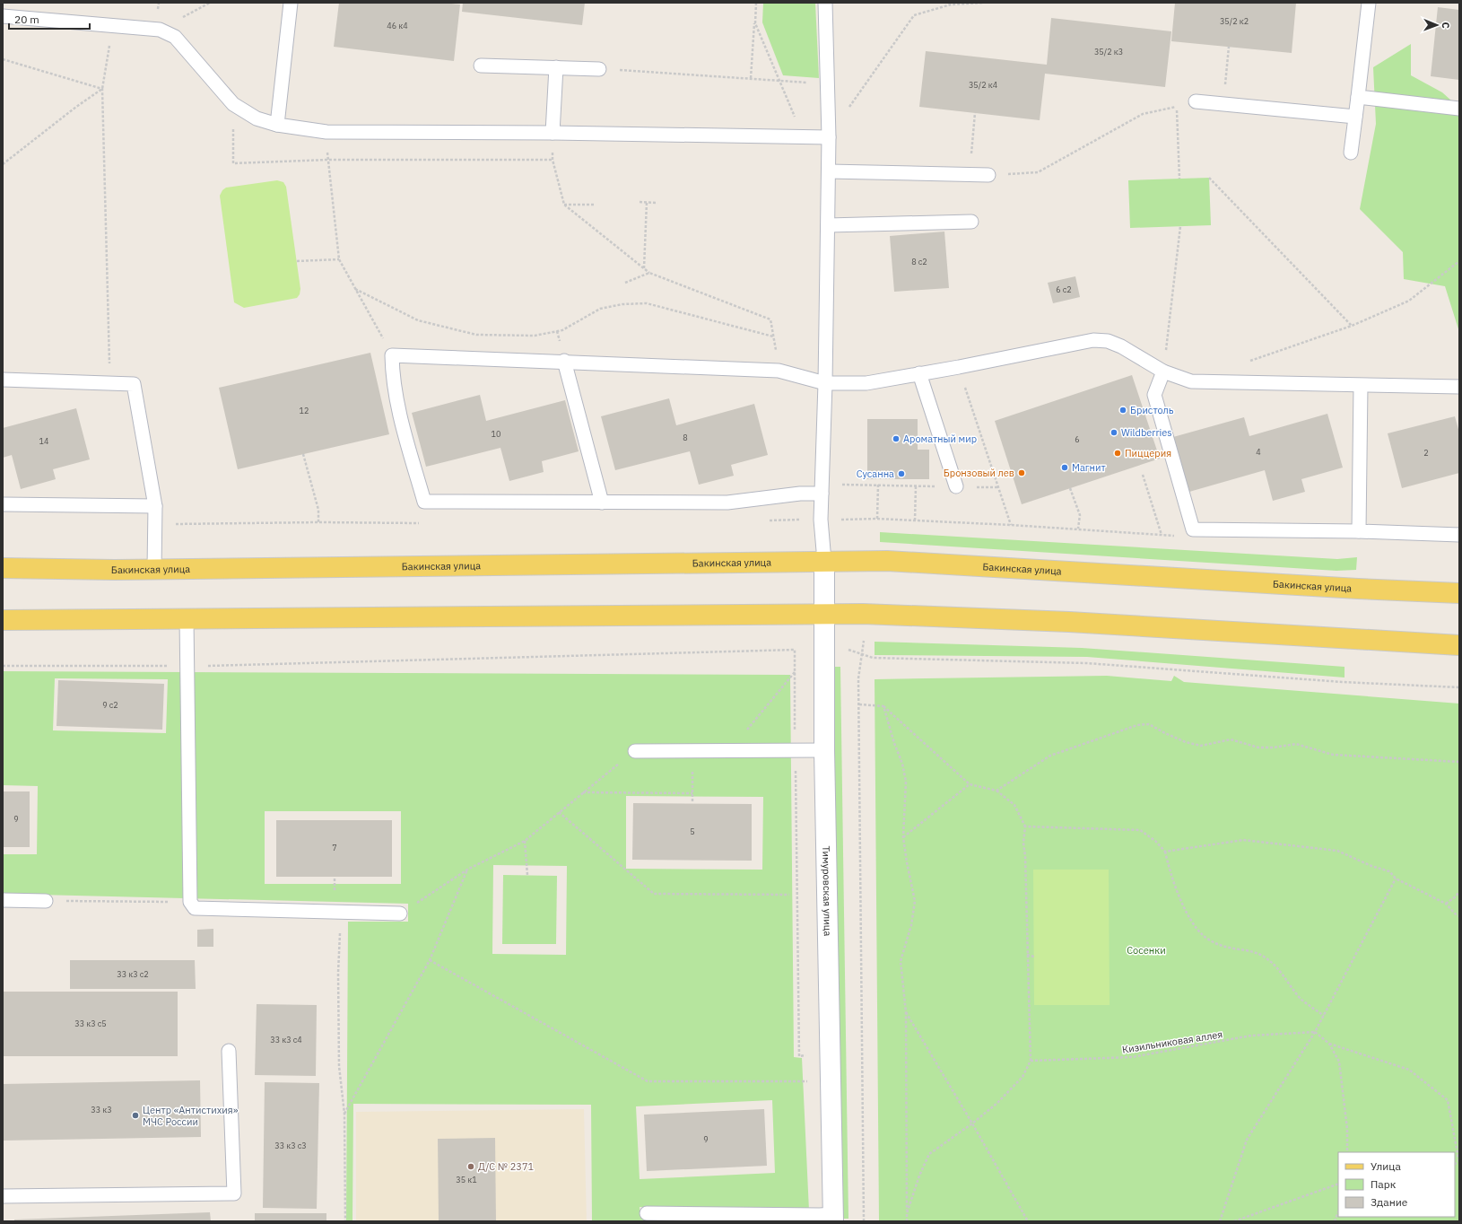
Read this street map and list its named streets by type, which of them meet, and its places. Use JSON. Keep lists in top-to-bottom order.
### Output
{
  "streets": {
    "main road": ["Бакинская улица"],
    "street": ["Тимуровская улица"],
    "path": ["Кизильниковая аллея"]
  },
  "crossings": [
    ["Бакинская улица", "Тимуровская улица"]
  ],
  "parks": ["Сосенки"],
  "places": [
    "Бристоль",
    "Wildberries",
    "Ароматный мир",
    "Пиццерия",
    "Магнит",
    "Бронзовый лев",
    "Сусанна",
    "Центр «Антистихия» МЧС России",
    "Д/C № 2371"
  ],
  "house_numbers": [
    "35/2 к2",
    "46 к4",
    "35/2 к3",
    "35/2 к4",
    "8 с2",
    "6 с2",
    "12",
    "10",
    "8",
    "6",
    "14",
    "4",
    "2",
    "9 с2",
    "9",
    "5",
    "7",
    "33 к3 с2",
    "33 к3 с5",
    "33 к3 с4",
    "33 к3",
    "9",
    "33 к3 с3",
    "35 к1"
  ],
  "legend": ["Улица", "Парк", "Здание"],
  "scale_bar": "20 m",
  "north": "right"
}
